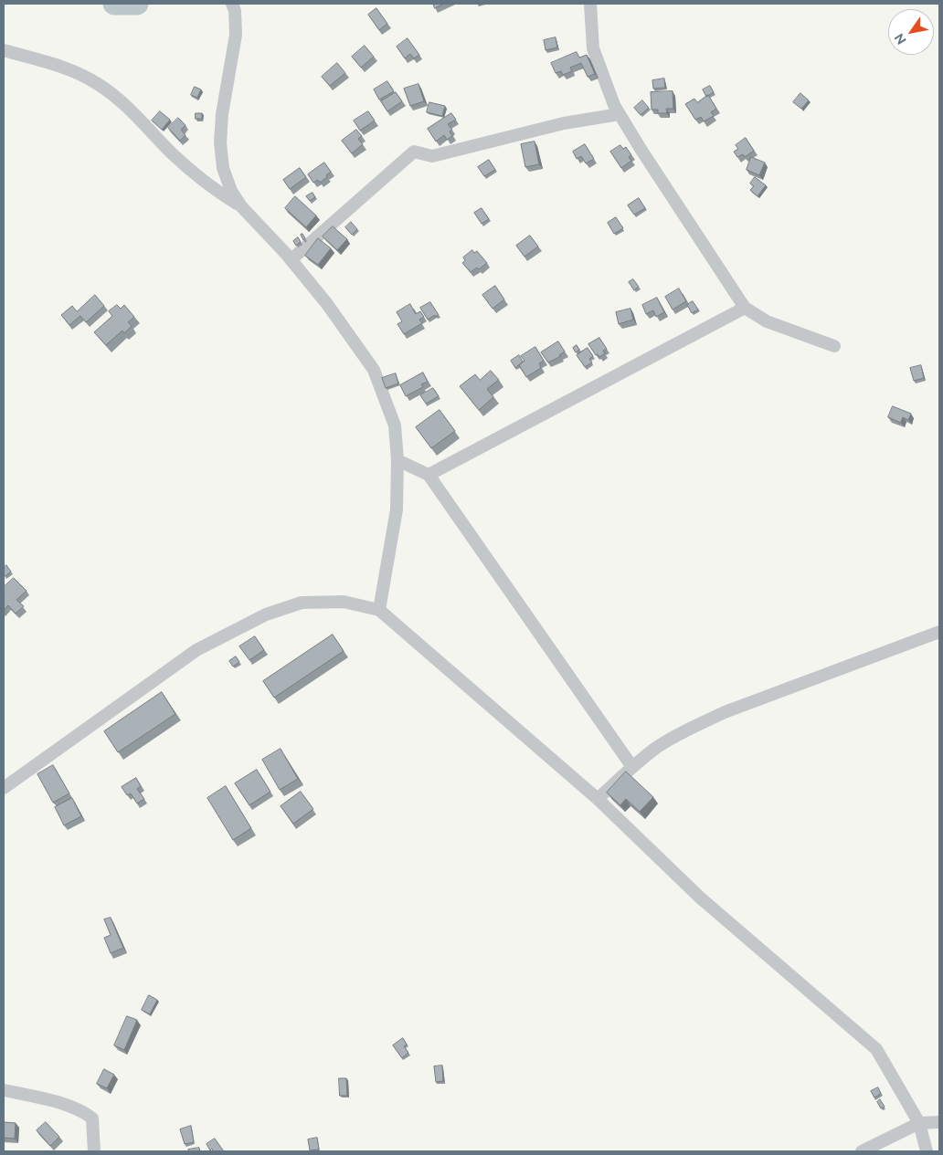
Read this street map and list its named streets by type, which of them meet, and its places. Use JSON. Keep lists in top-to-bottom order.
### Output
{
  "north": "bottom left"
}
